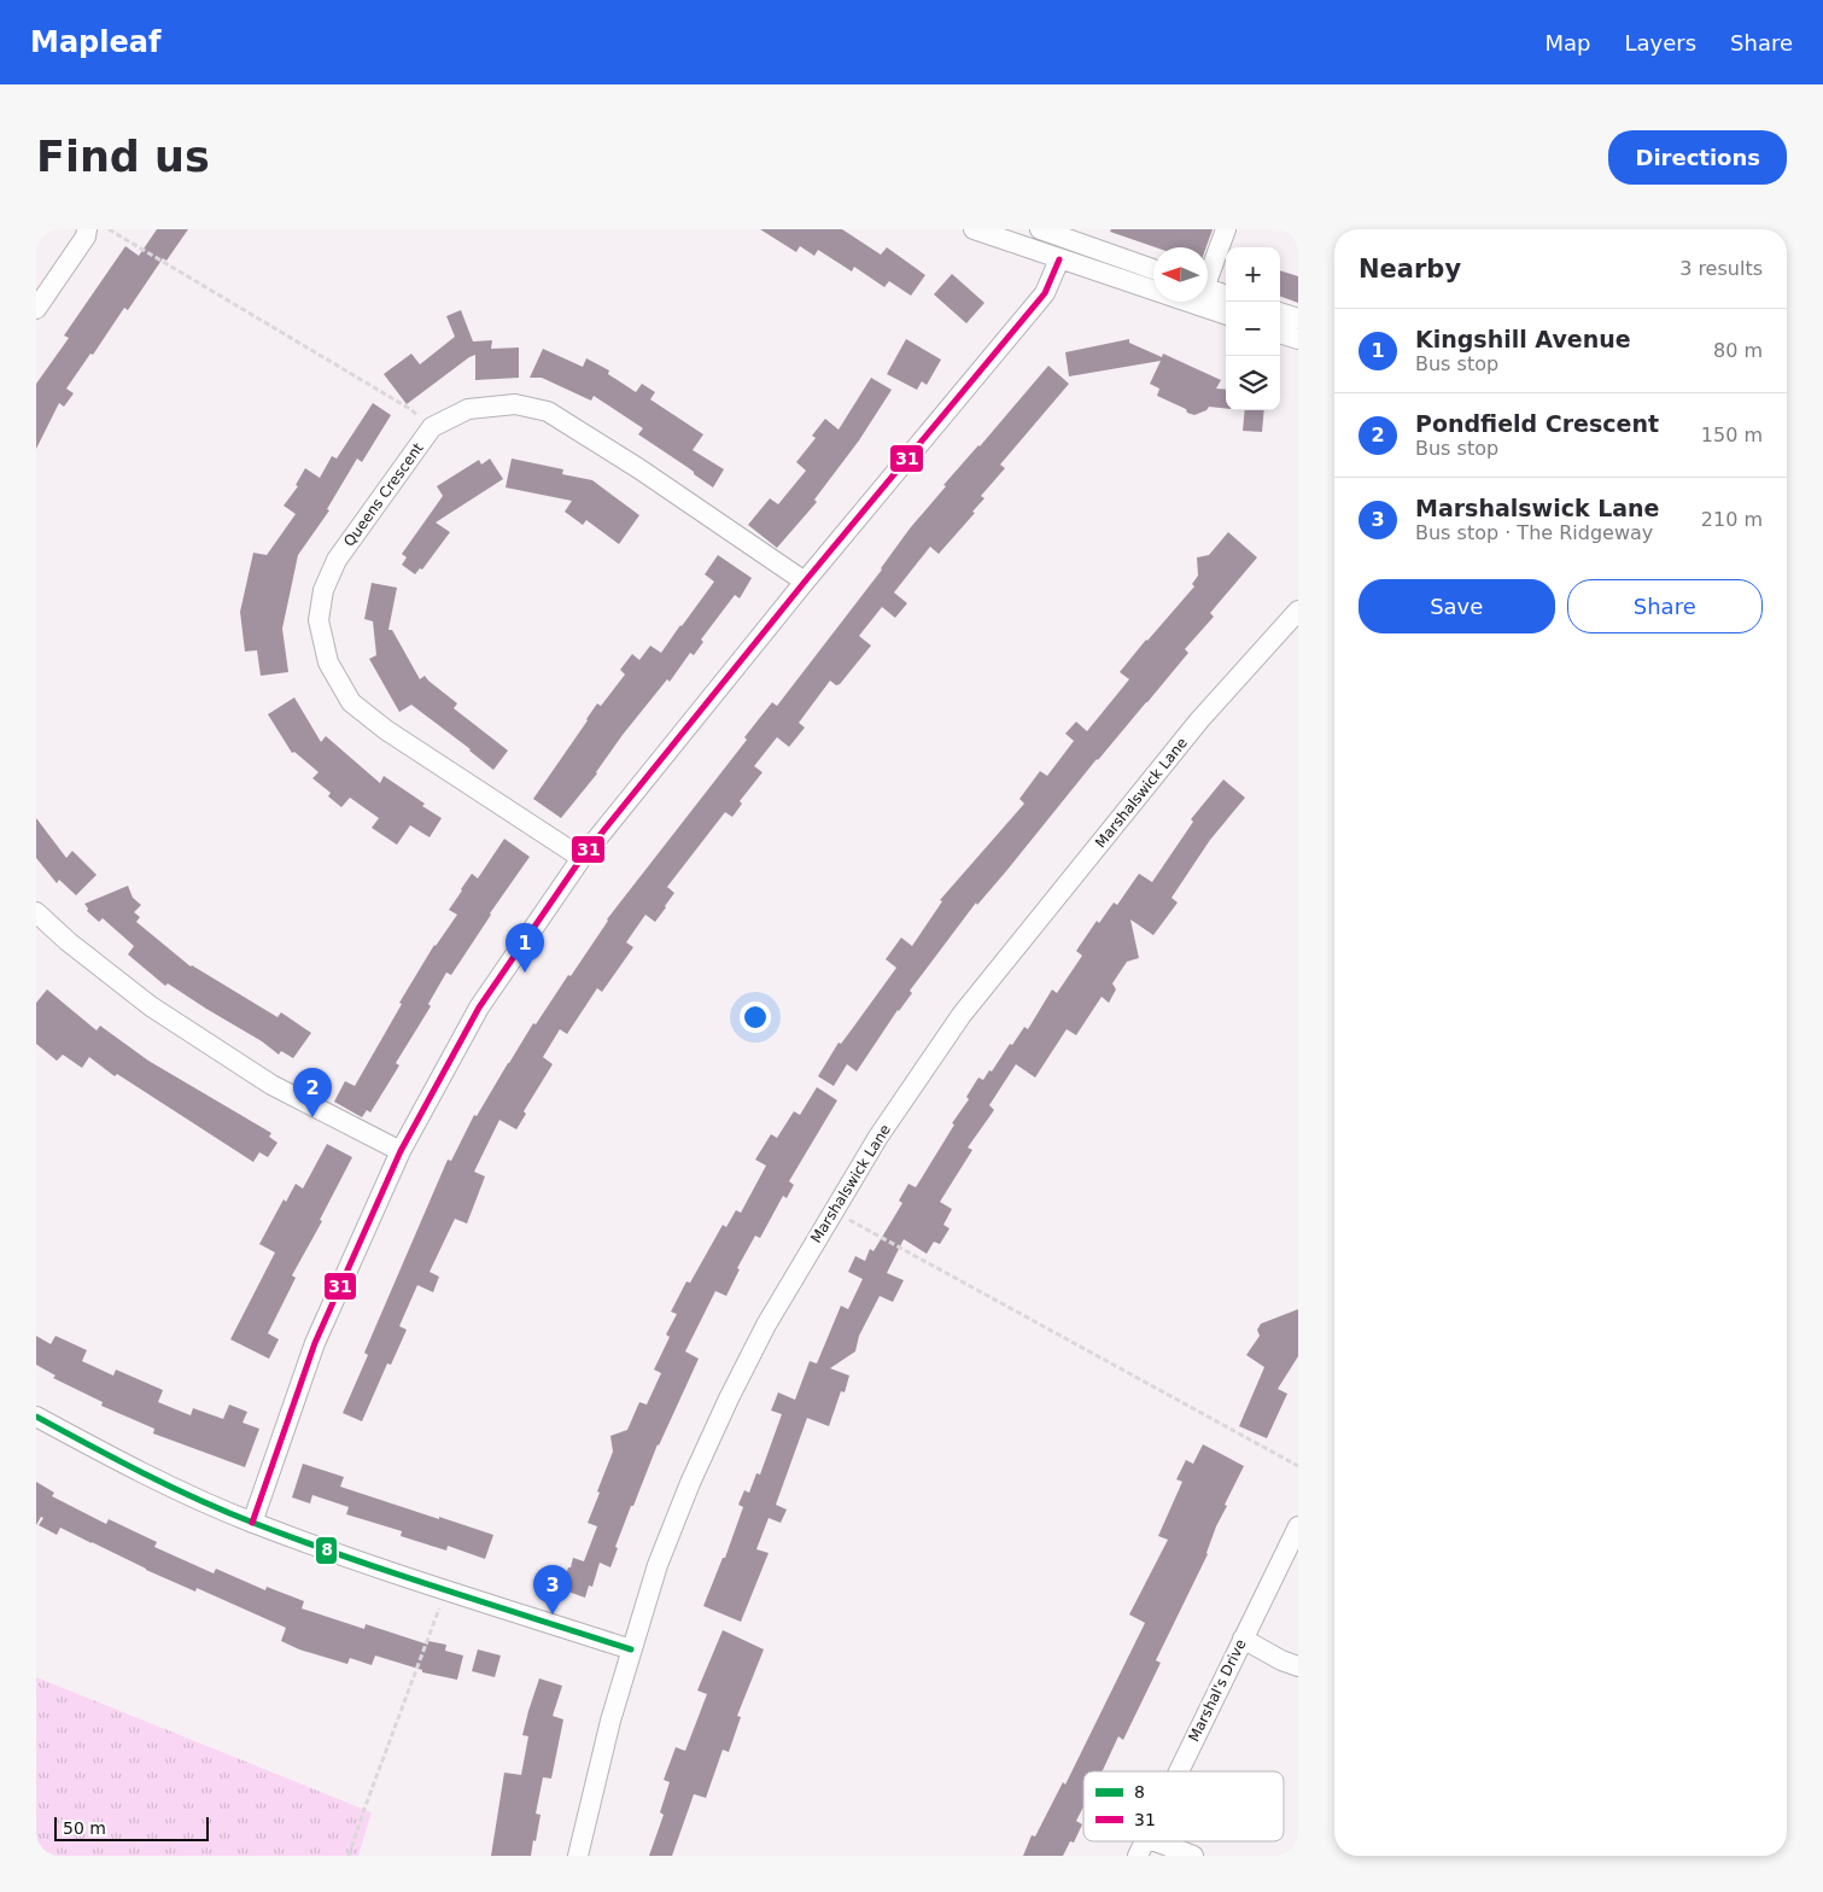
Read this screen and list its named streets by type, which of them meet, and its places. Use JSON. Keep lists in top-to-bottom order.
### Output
{
  "streets": {
    "street": ["Queens Crescent", "Marshalswick Lane", "Marshal's Drive"]
  },
  "lines": ["transit line 31", "transit line 8"],
  "legend": ["8", "31"],
  "scale_bar": "50 m",
  "north": "left",
  "page": {
    "header": "Mapleaf",
    "nav": ["Map", "Layers", "Share"],
    "buttons": [
      "Directions",
      ["Save", "Share"]
    ],
    "title": "Find us",
    "heading": ["Nearby", "3 results"],
    "map_buttons": ["+", "−"],
    "list": [
      {
        "mark": "1",
        "name": "Kingshill Avenue",
        "note": "Bus stop",
        "value": "80 m"
      },
      {
        "mark": "2",
        "name": "Pondfield Crescent",
        "note": "Bus stop",
        "value": "150 m"
      },
      {
        "mark": "3",
        "name": "Marshalswick Lane",
        "note": "Bus stop · The Ridgeway",
        "value": "210 m"
      }
    ],
    "pins": ["1", "2", "3"],
    "scale": "50 m"
  }
}
